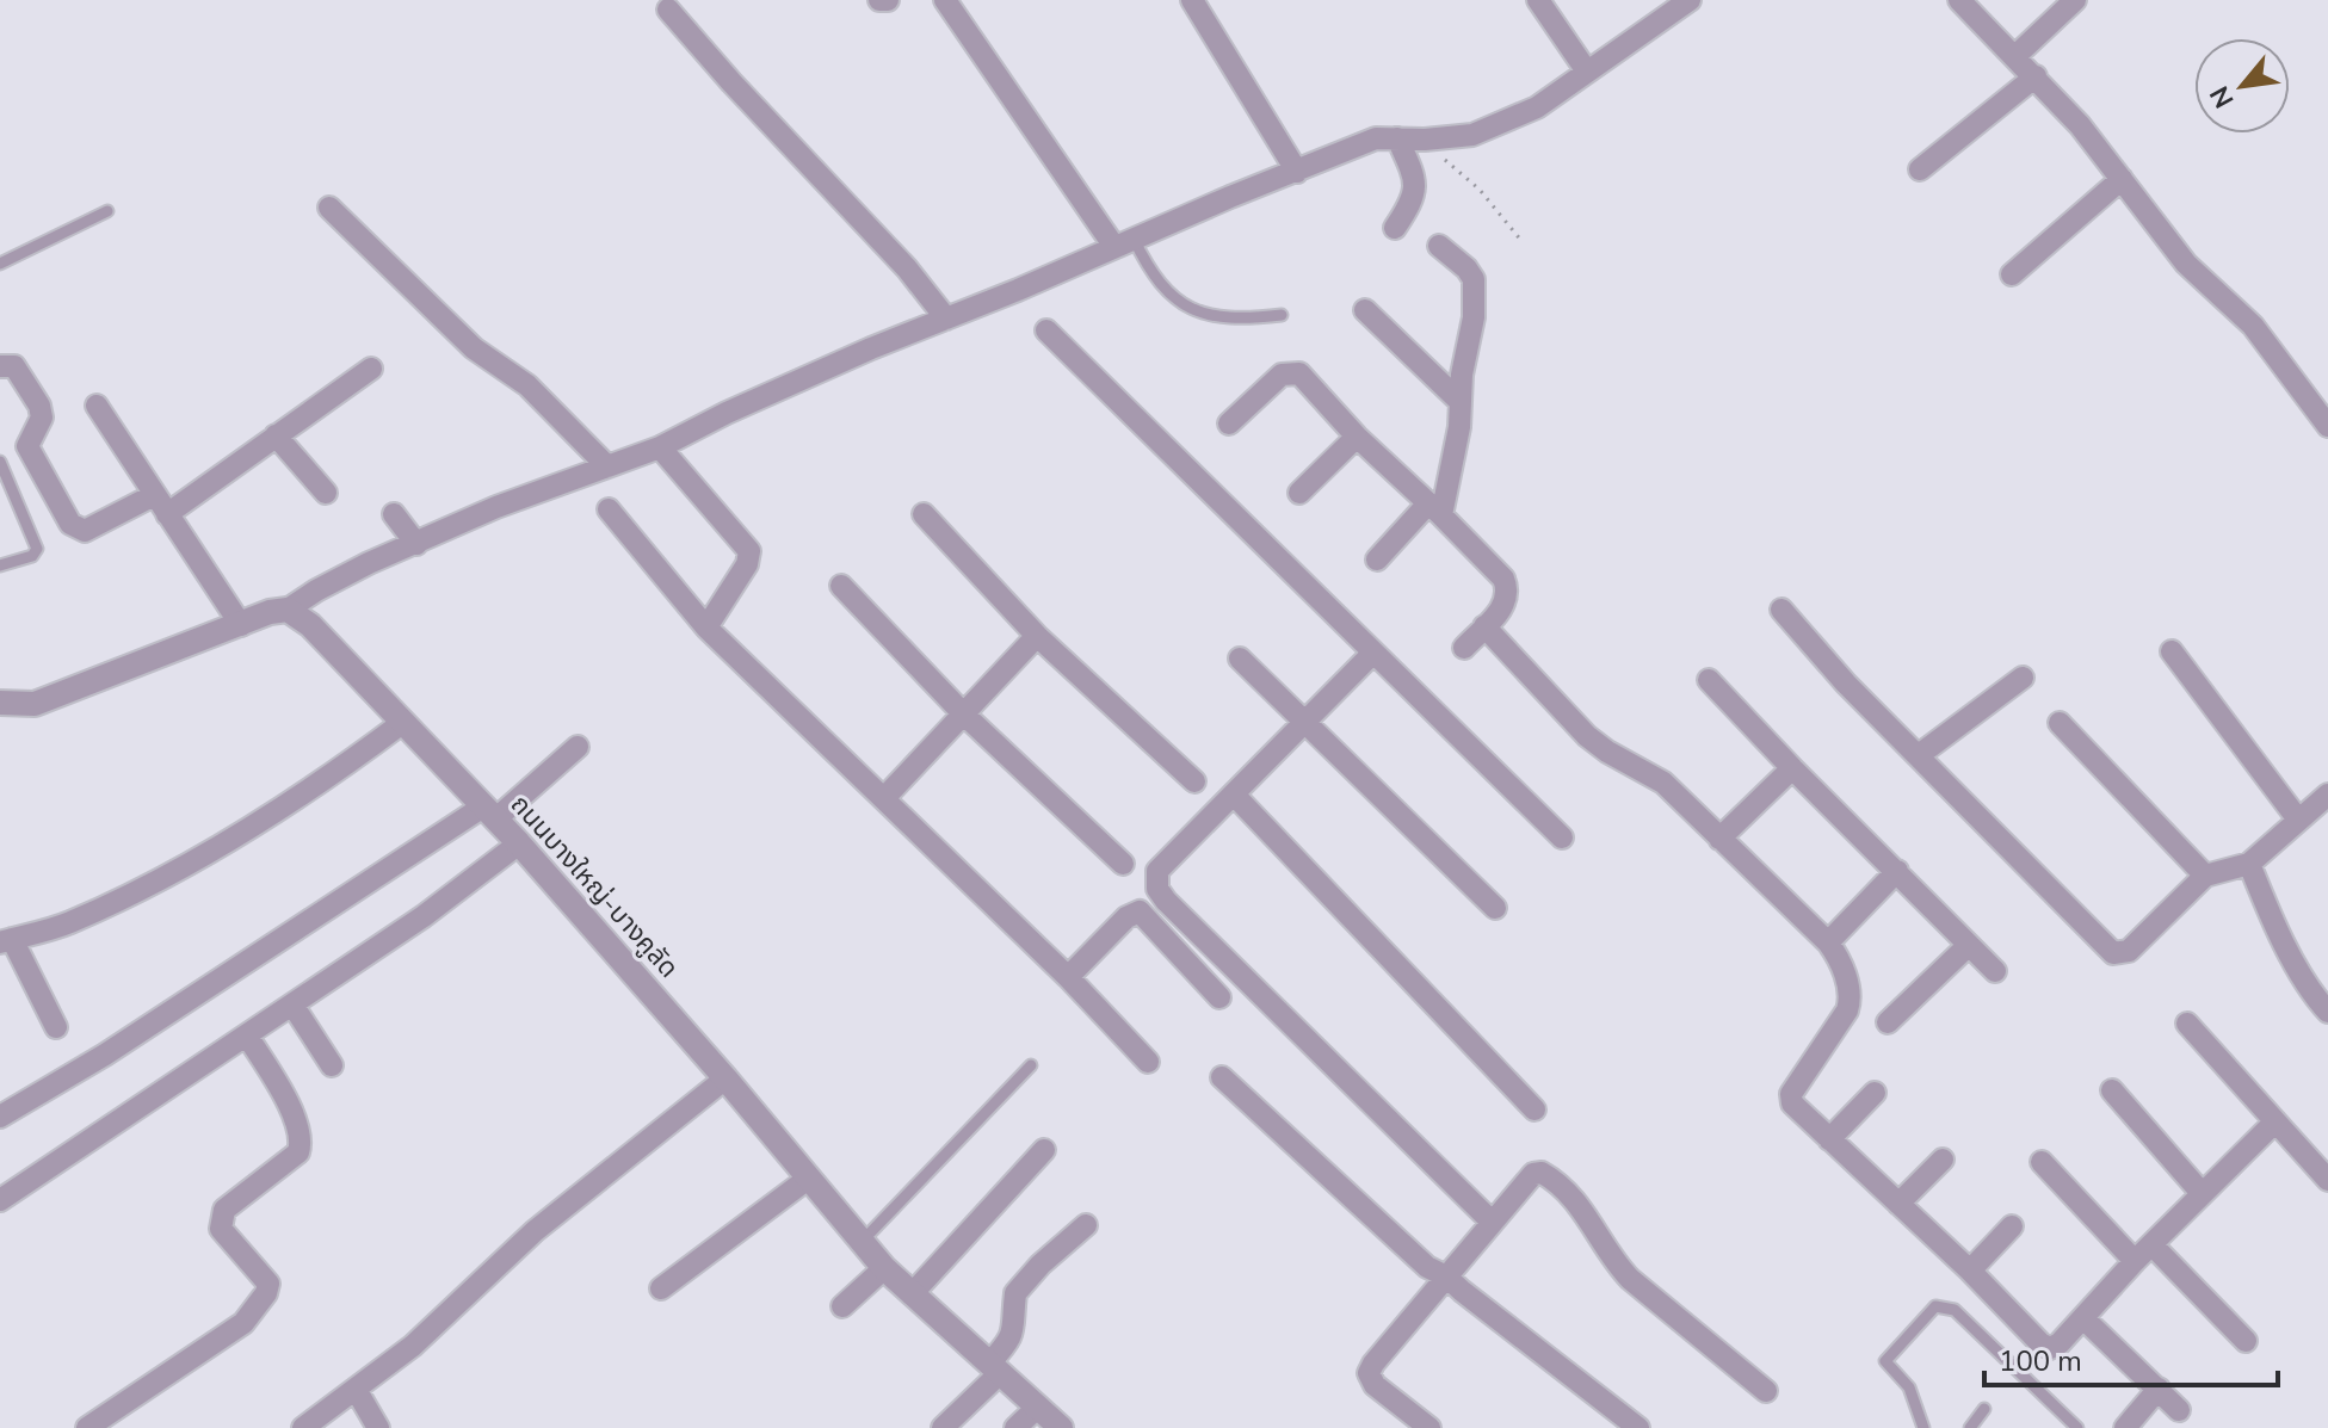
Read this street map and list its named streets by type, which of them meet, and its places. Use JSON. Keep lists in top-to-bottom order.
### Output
{
  "streets": {
    "street": ["ถนนบางใหญ่-บางคูลัด"]
  },
  "scale_bar": "100 m",
  "north": "bottom left"
}
